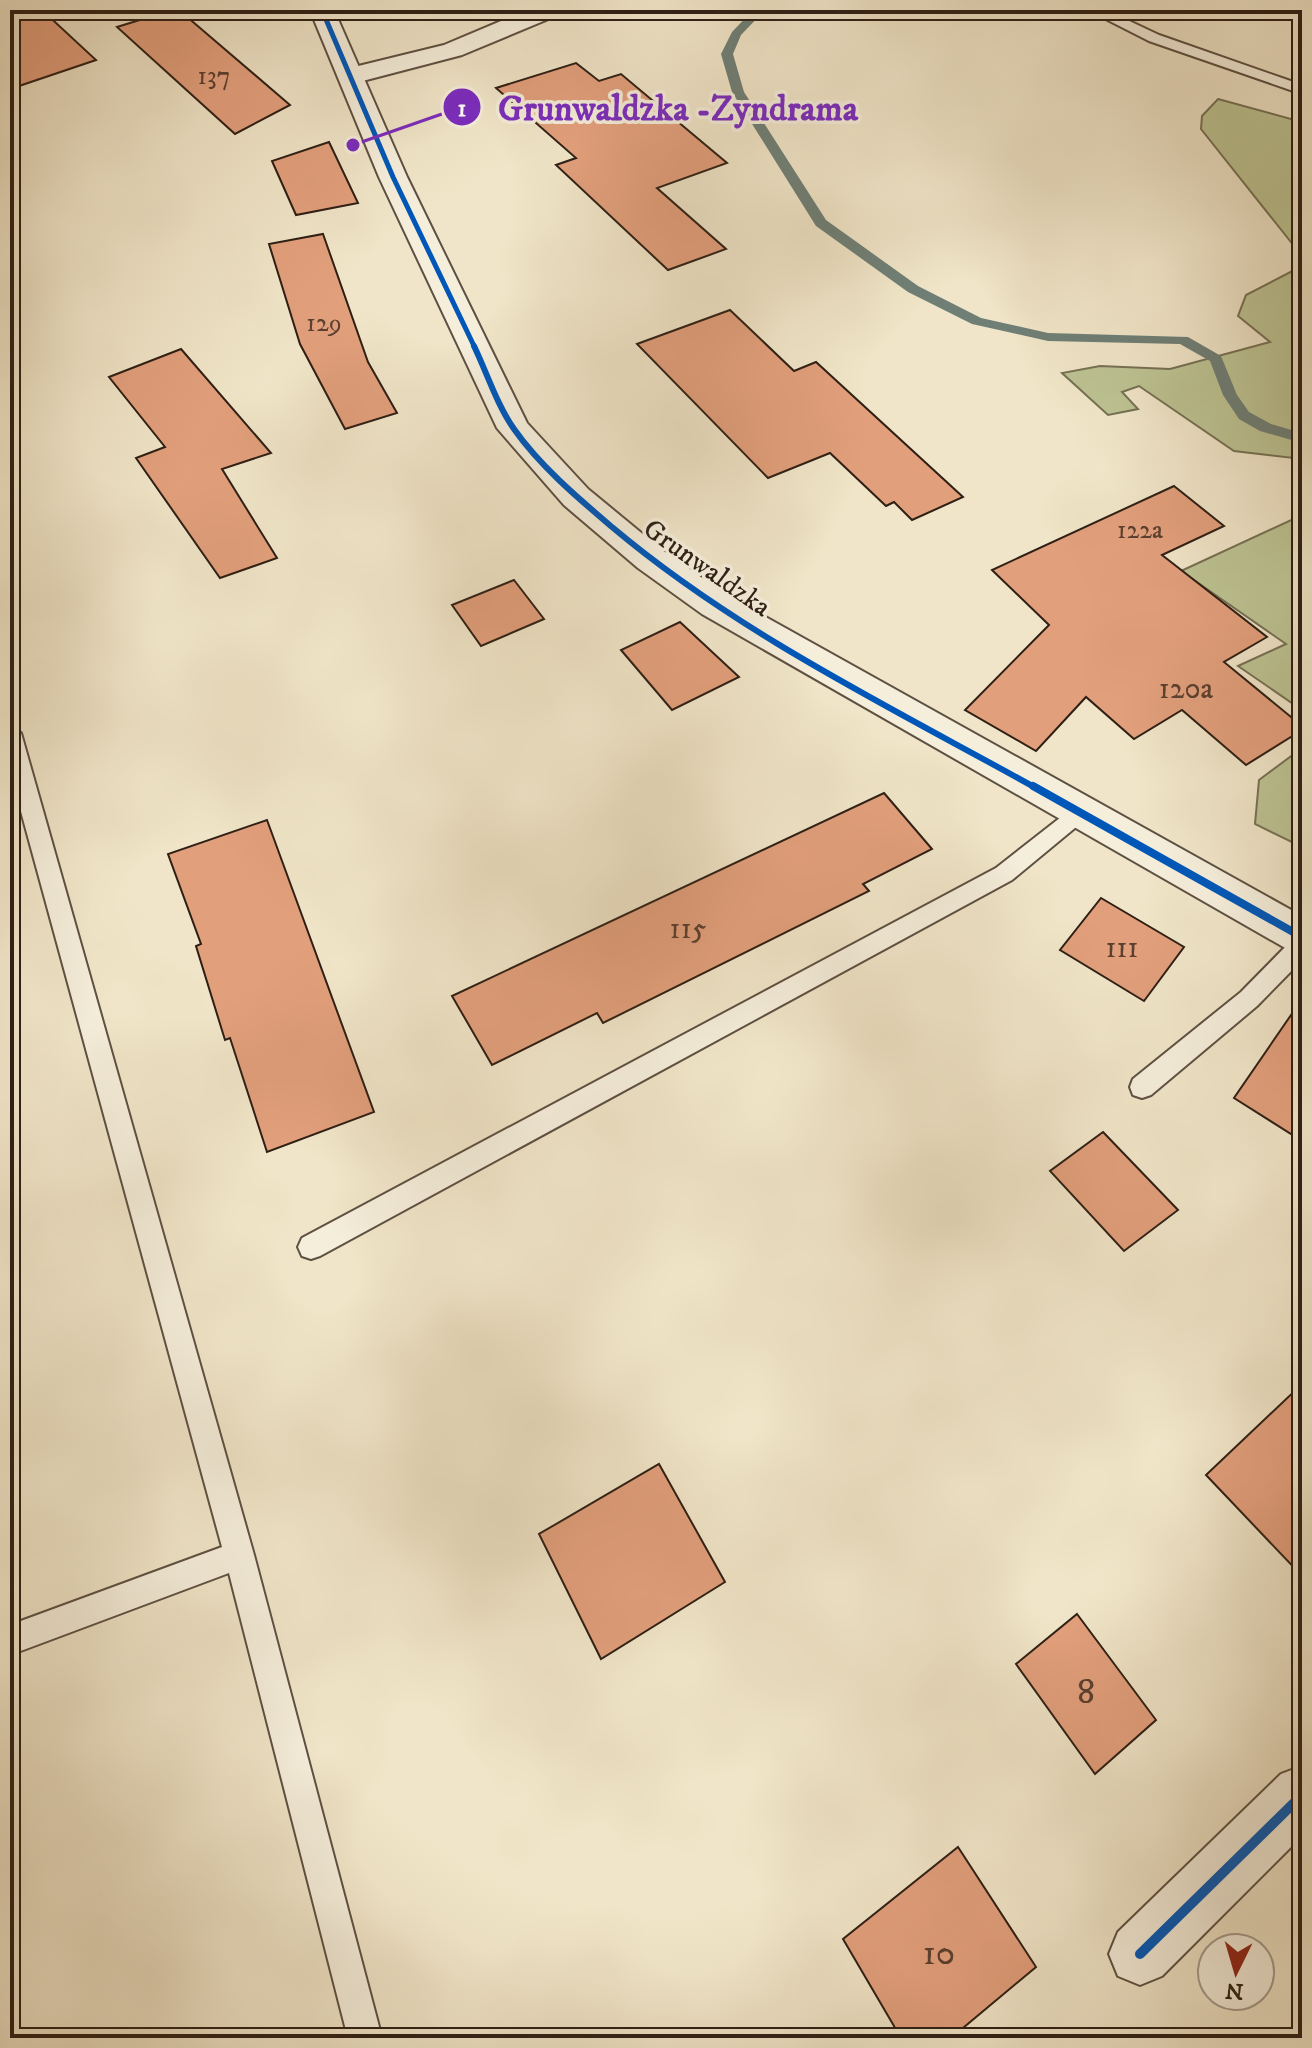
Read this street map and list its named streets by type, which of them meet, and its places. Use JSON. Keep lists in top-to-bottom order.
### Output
{
  "streets": {
    "street": ["Grunwaldzka"]
  },
  "places": ["Grunwaldzka -Zyndrama"],
  "house_numbers": [
    "137",
    "129",
    "122a",
    "120a",
    "115",
    "111",
    "8",
    "10"
  ],
  "north": "bottom"
}
